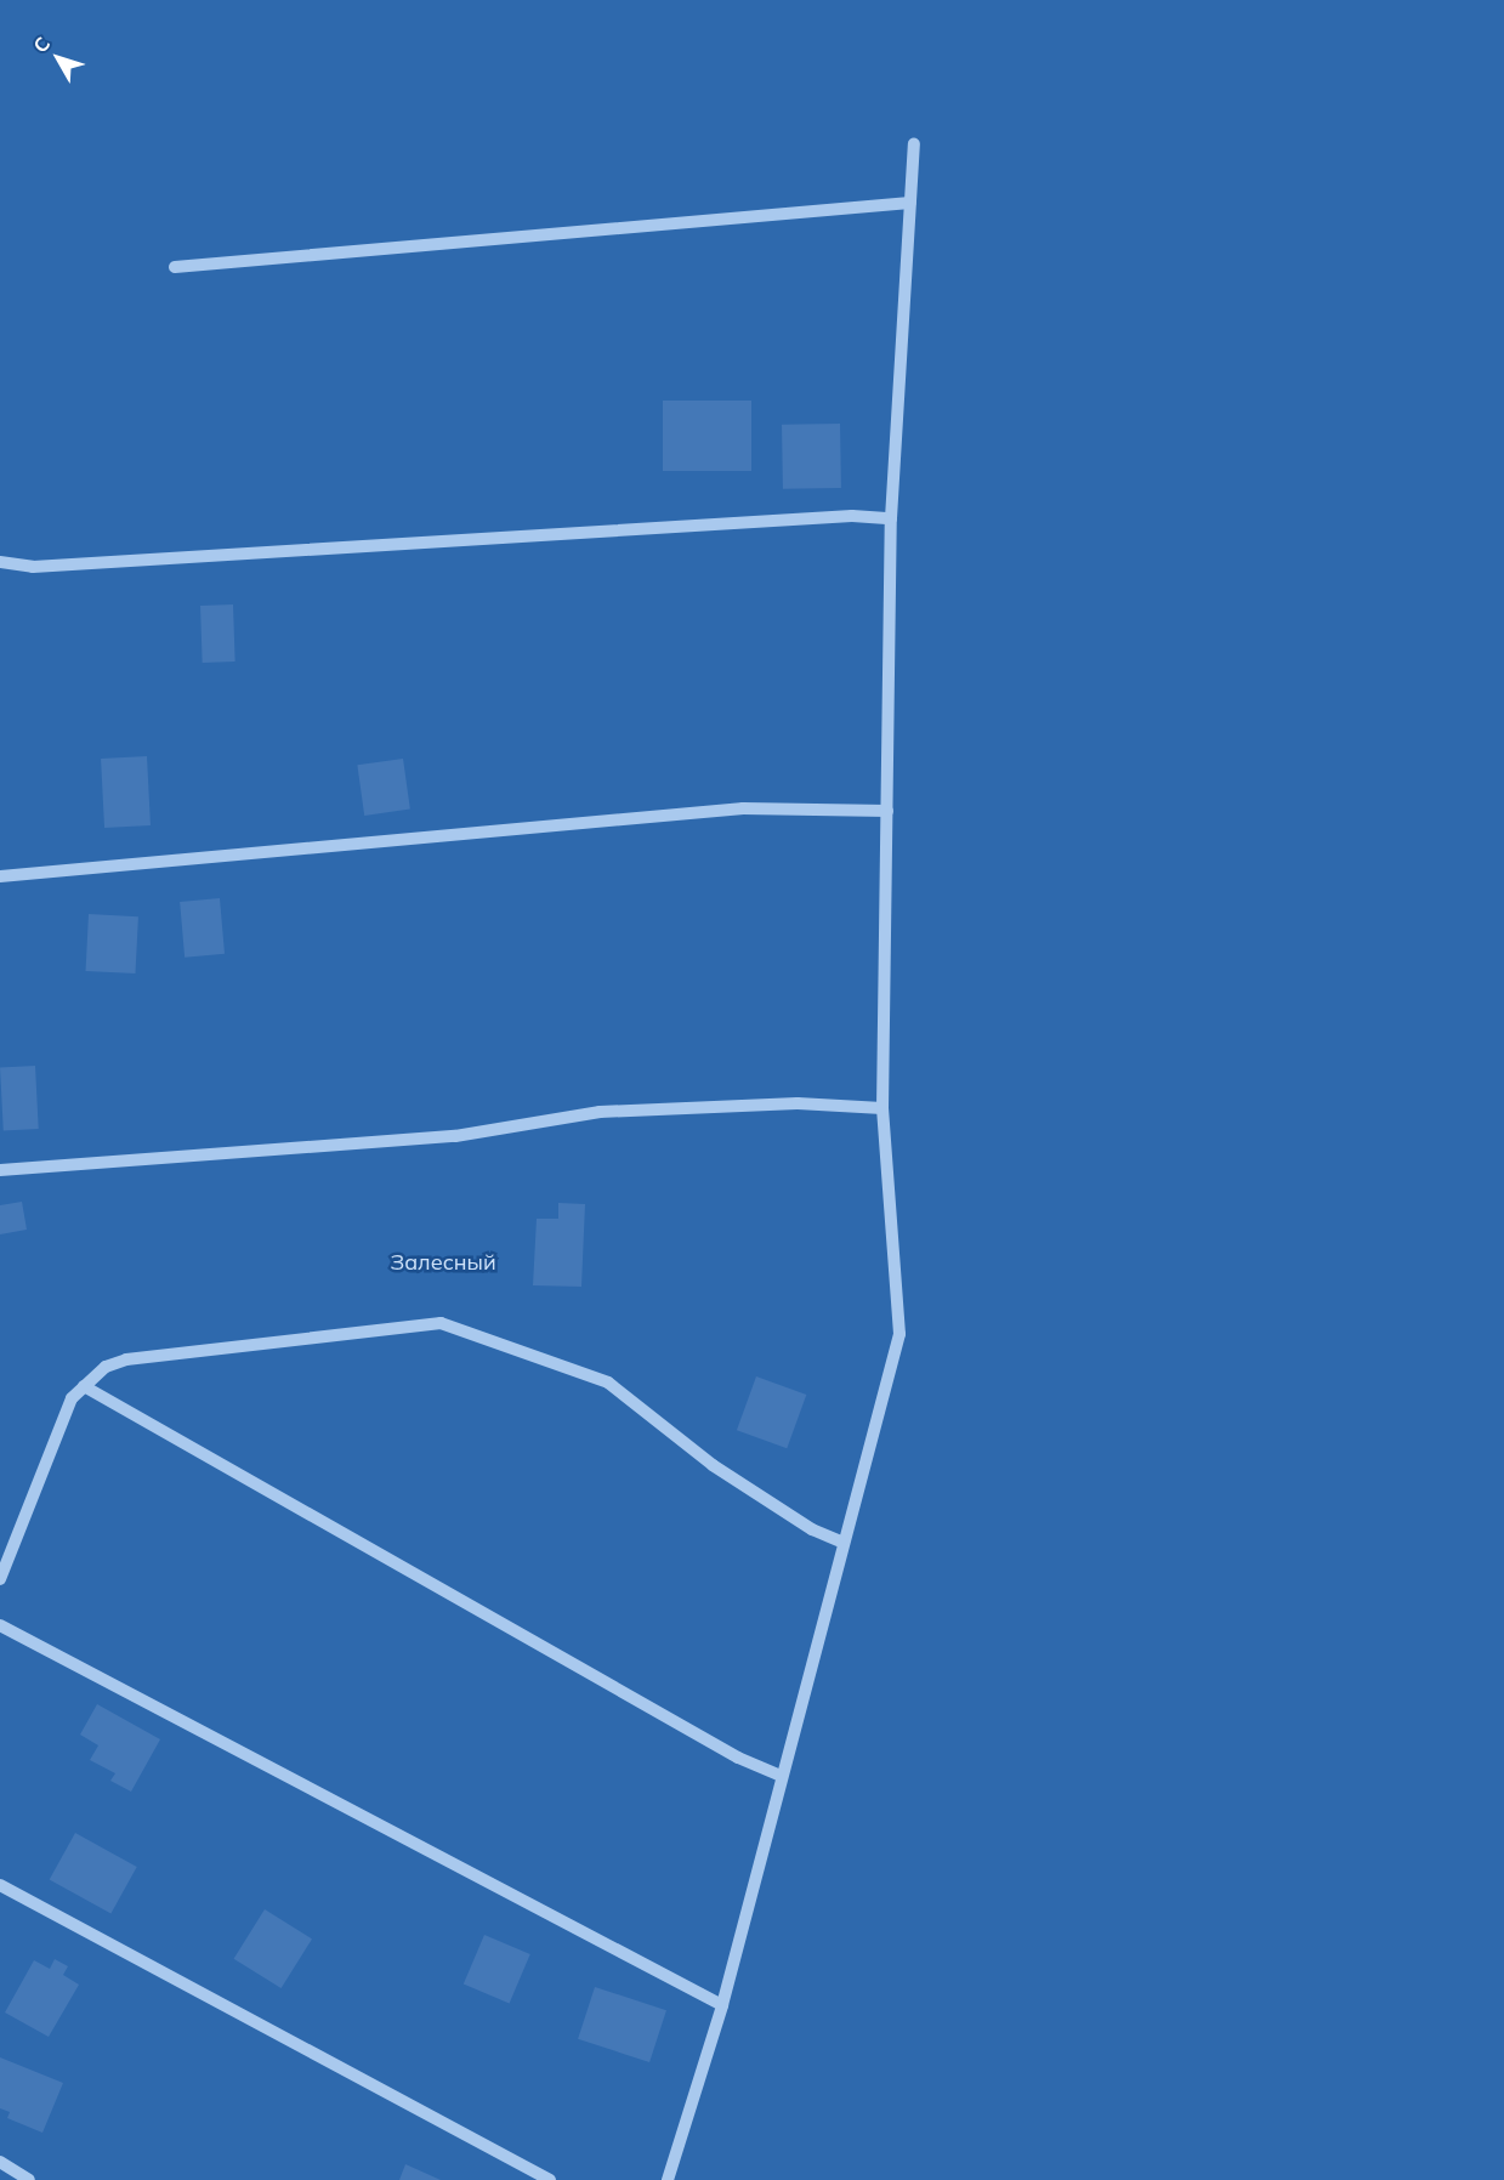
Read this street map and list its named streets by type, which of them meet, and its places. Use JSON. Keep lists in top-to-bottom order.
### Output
{
  "parks": ["Залесный"],
  "north": "top left"
}
